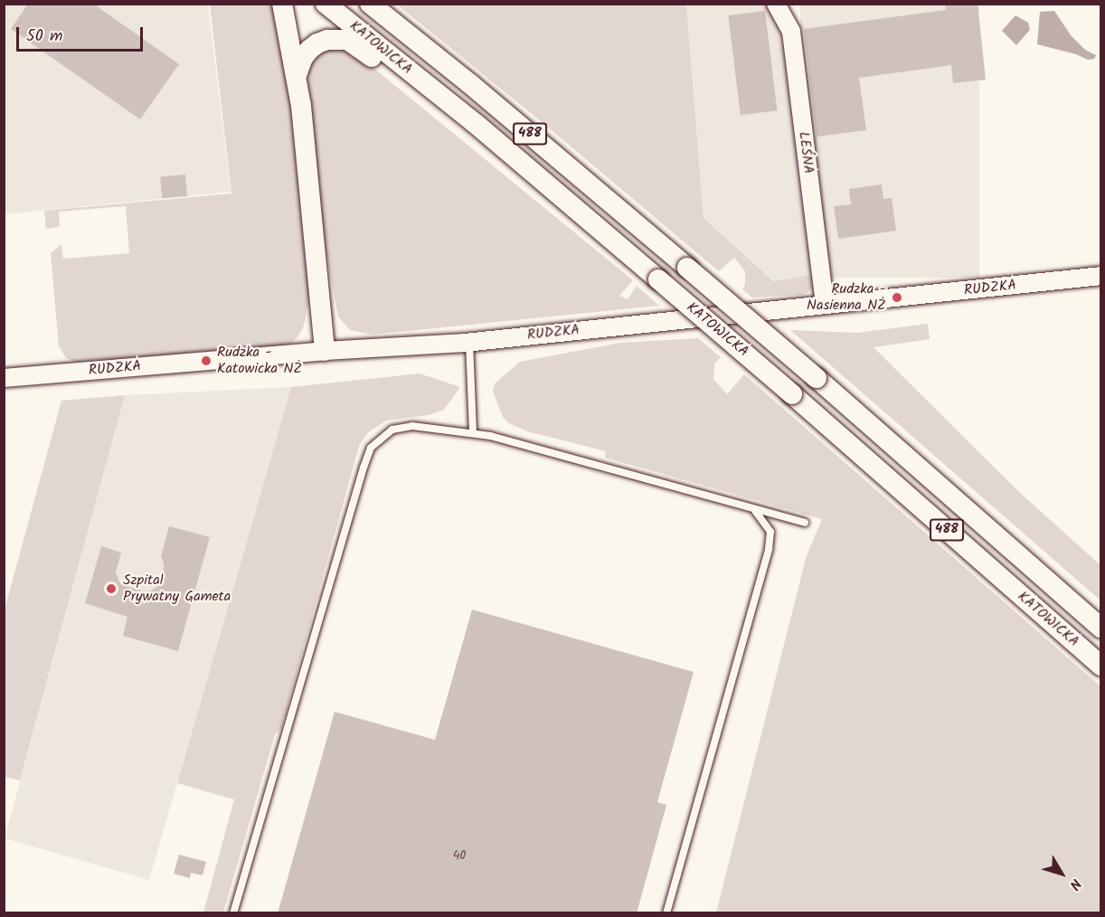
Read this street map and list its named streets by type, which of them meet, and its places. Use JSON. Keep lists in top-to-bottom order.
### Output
{
  "streets": {
    "main road": ["KATOWICKA", "488"],
    "street": ["LEŚNA", "RUDZKA"]
  },
  "crossings": [
    ["LEŚNA", "RUDZKA"]
  ],
  "places": ["Rudzka - Nasienna NŻ", "Rudzka - Katowicka NŻ", "Szpital Prywatny Gameta"],
  "house_numbers": ["40"],
  "scale_bar": "50 m",
  "north": "bottom right"
}
